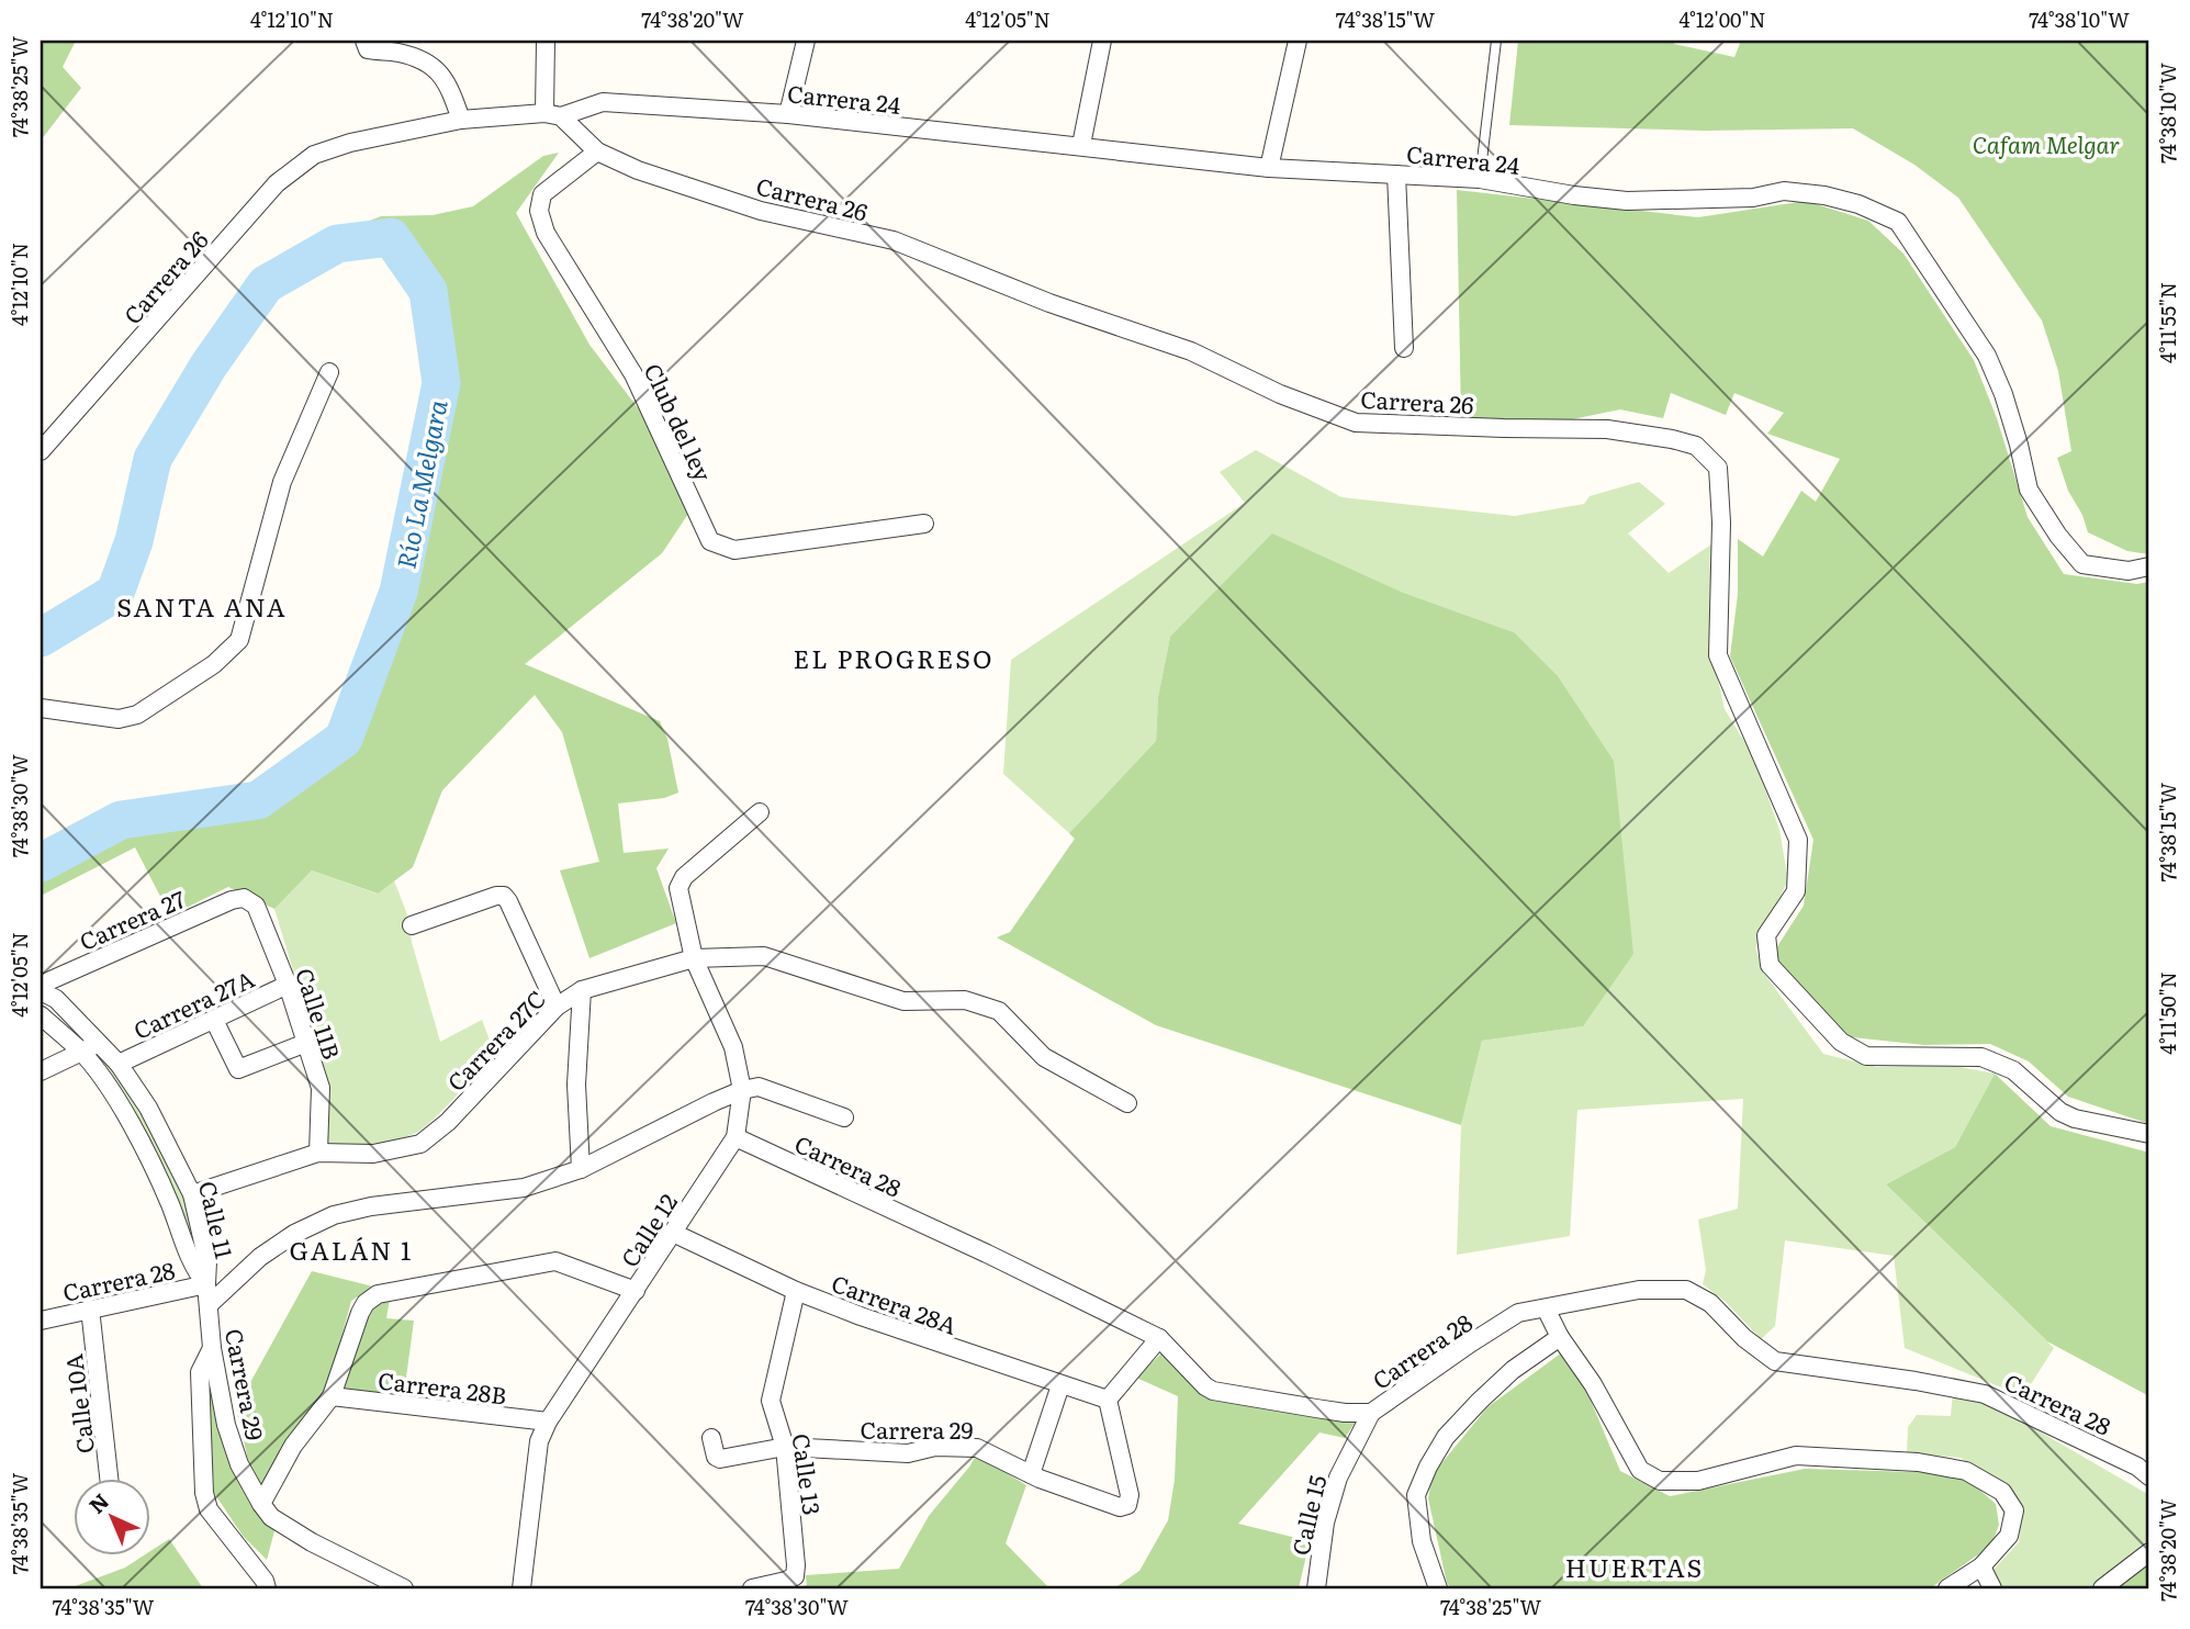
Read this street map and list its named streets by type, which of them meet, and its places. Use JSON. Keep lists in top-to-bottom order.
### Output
{
  "streets": {
    "street": [
      "Carrera 24",
      "Carrera 26",
      "Club del ley",
      "Carrera 27",
      "Carrera 27A",
      "Calle 11B",
      "Carrera 27C",
      "Carrera 28",
      "Calle 11",
      "Calle 12",
      "Carrera 28A",
      "Carrera 29",
      "Carrera 28B",
      "Calle 10A",
      "Calle 13",
      "Calle 15"
    ]
  },
  "crossings": [
    ["Carrera 24", "Carrera 26"],
    ["Carrera 26", "Club del ley"],
    ["Carrera 27", "Calle 11B"],
    ["Carrera 27A", "Calle 11B"],
    ["Carrera 27A", "Calle 11"],
    ["Calle 11B", "Carrera 27C"],
    ["Carrera 27C", "Calle 11"],
    ["Carrera 27C", "Calle 12"],
    ["Carrera 28", "Calle 11"],
    ["Carrera 28", "Calle 12"],
    ["Carrera 28", "Carrera 29"],
    ["Carrera 28", "Calle 10A"],
    ["Carrera 28", "Calle 15"],
    ["Calle 11", "Carrera 29"],
    ["Calle 12", "Carrera 28A"],
    ["Calle 12", "Carrera 28B"],
    ["Carrera 28A", "Carrera 29"],
    ["Carrera 28A", "Calle 13"],
    ["Carrera 29", "Calle 13"]
  ],
  "districts": [
    "SANTA ANA",
    "EL PROGRESO",
    "GALÁN 1",
    "HUERTAS"
  ],
  "water": ["Río La Melgara"],
  "parks": ["Cafam Melgar"],
  "north": "top left",
  "coordinates": [
    "4°12'10\"N",
    "74°38'20\"W",
    "4°12'05\"N",
    "74°38'15\"W",
    "4°12'00\"N",
    "74°38'10\"W",
    "74°38'25\"W",
    "4°11'55\"N",
    "74°38'30\"W",
    "4°11'50\"N",
    "74°38'35\"W"
  ]
}
